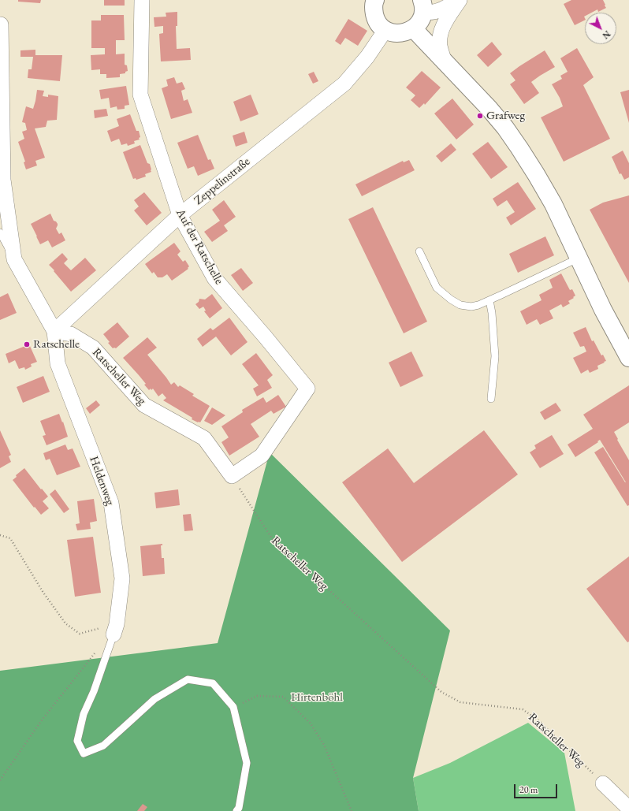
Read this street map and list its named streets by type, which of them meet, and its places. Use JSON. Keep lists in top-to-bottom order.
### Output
{
  "streets": {
    "street": [
      "Zeppelinstraße",
      "Auf der Ratschelle",
      "Ratscheller Weg",
      "Heldenweg"
    ]
  },
  "crossings": [
    ["Zeppelinstraße", "Auf der Ratschelle"],
    ["Zeppelinstraße", "Ratscheller Weg"],
    ["Zeppelinstraße", "Heldenweg"],
    ["Auf der Ratschelle", "Ratscheller Weg"],
    ["Ratscheller Weg", "Heldenweg"]
  ],
  "parks": ["Hirtenböhl"],
  "places": ["Grafweg", "Ratschelle"],
  "scale_bar": "20 m",
  "north": "bottom right"
}
